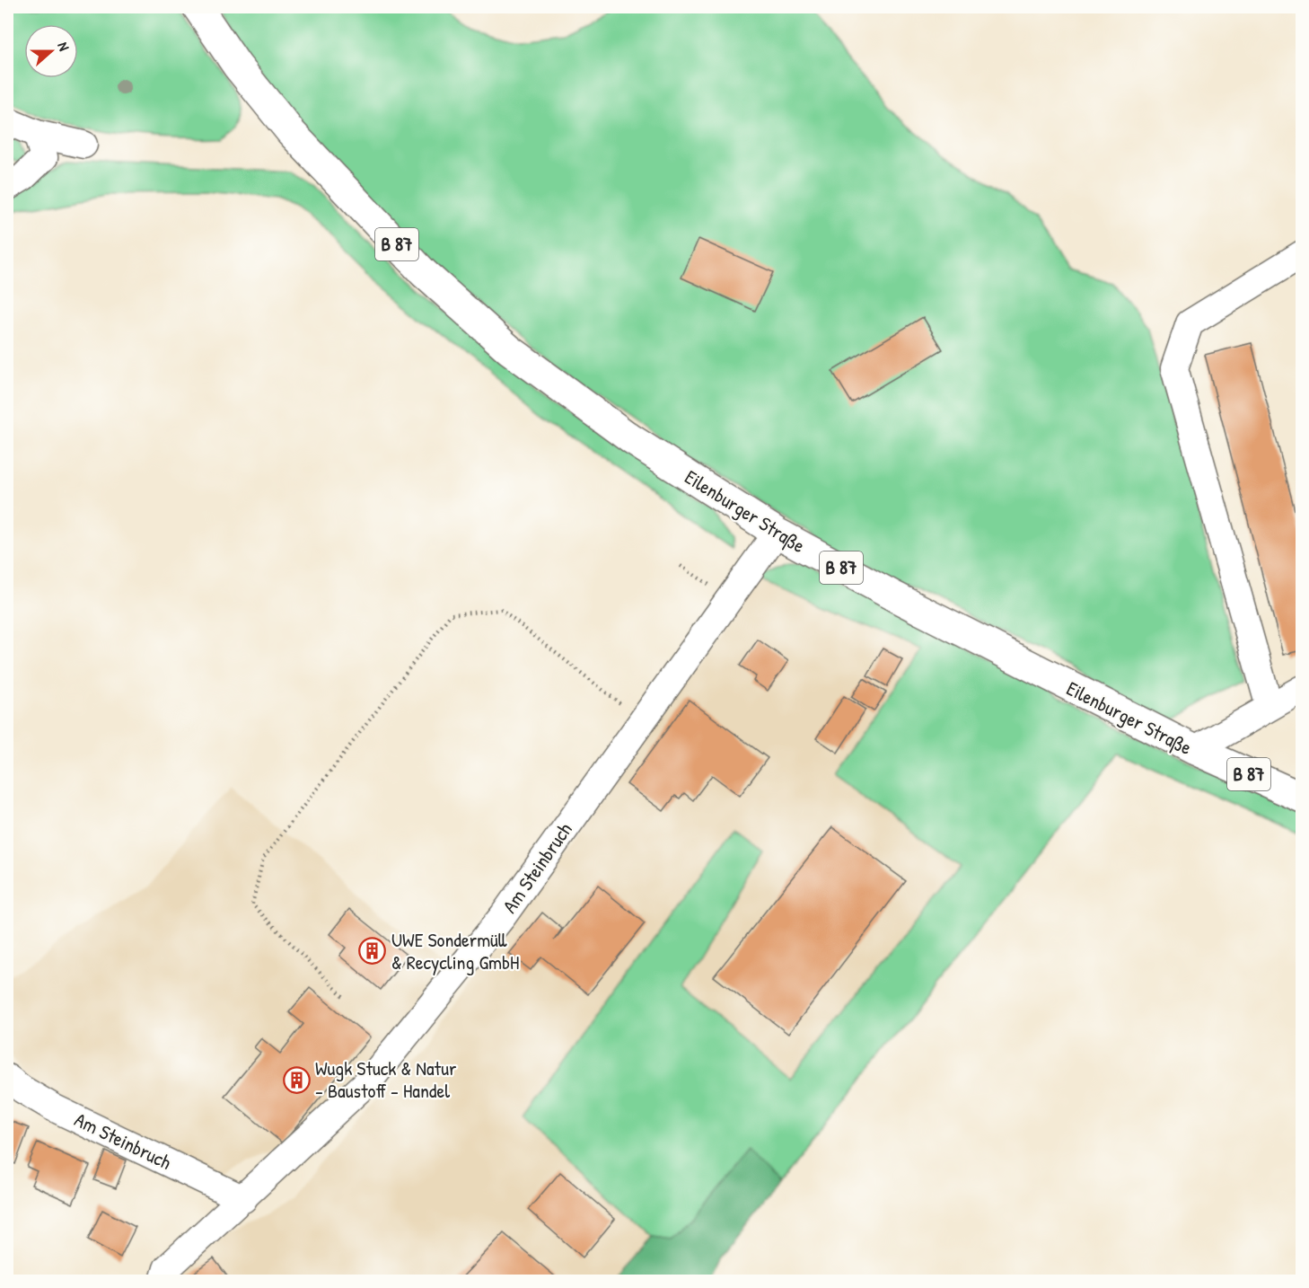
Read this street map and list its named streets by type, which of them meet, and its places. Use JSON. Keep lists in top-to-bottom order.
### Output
{
  "streets": {
    "main road": ["B 87", "Eilenburger Straße"],
    "street": ["Am Steinbruch"]
  },
  "crossings": [
    ["Eilenburger Straße", "Am Steinbruch"]
  ],
  "places": {
    "building": ["UWE Sondermüll & Recycling GmbH", "Wugk Stuck & Natur - Baustoff - Handel"]
  },
  "north": "right"
}
